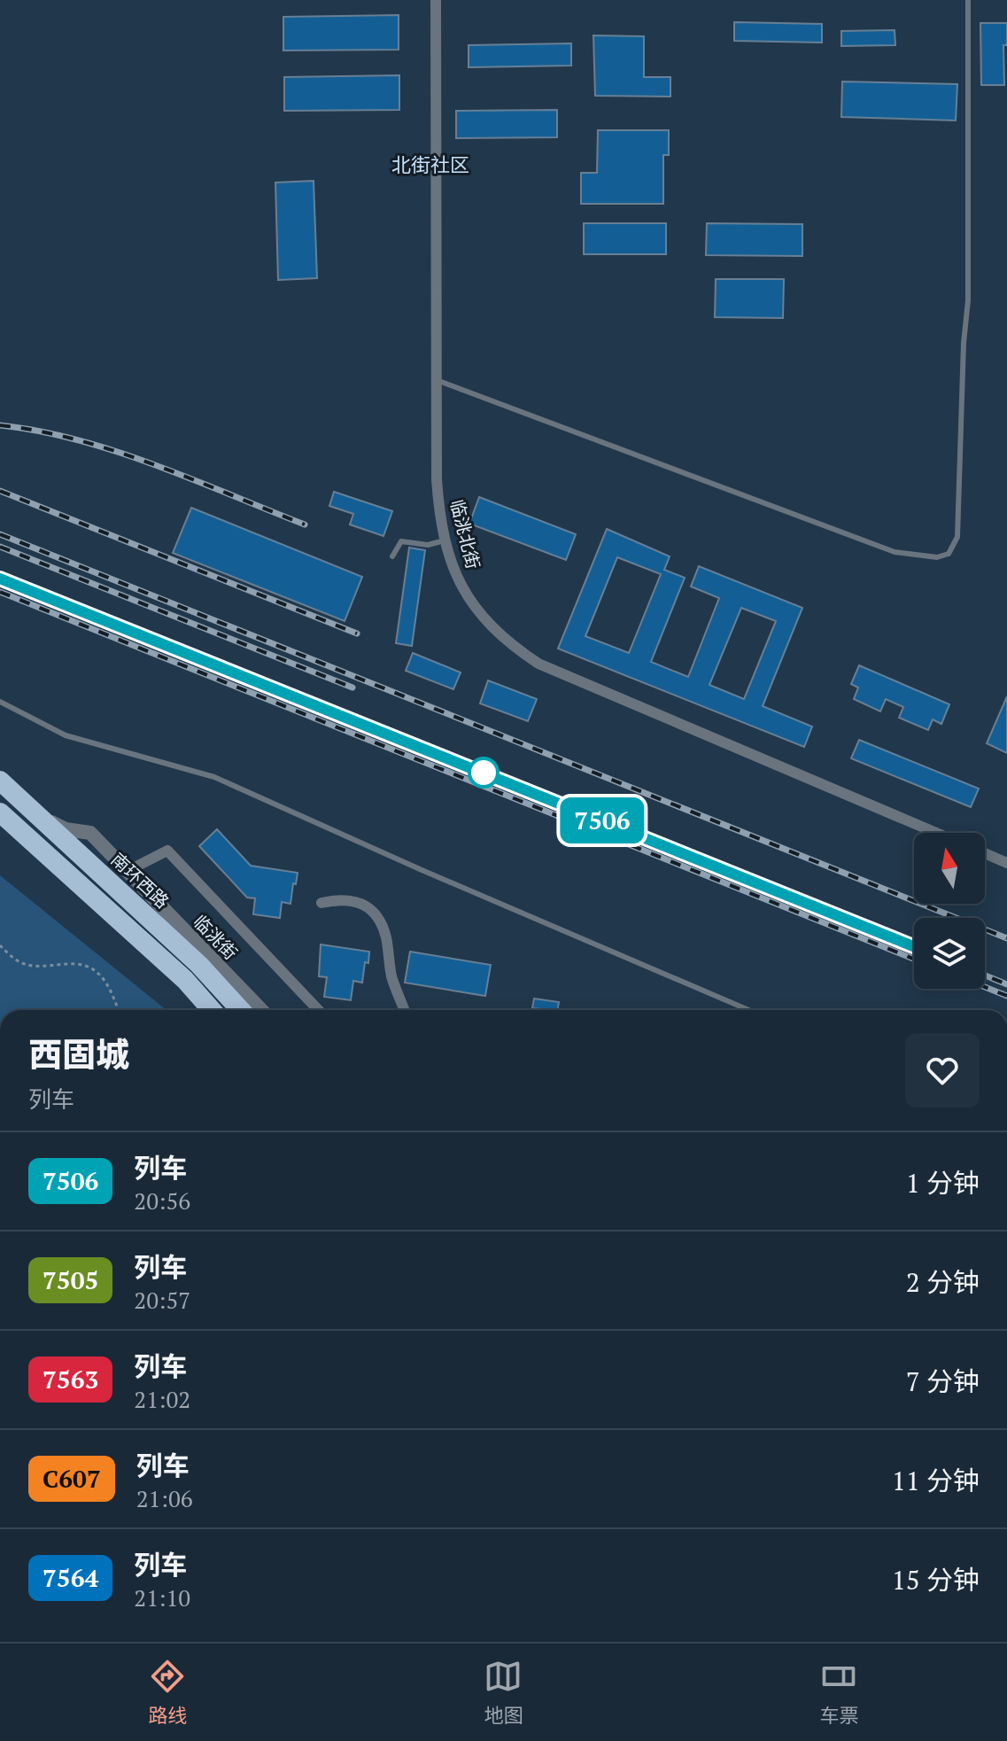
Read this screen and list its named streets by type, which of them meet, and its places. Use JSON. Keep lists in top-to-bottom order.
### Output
{
  "streets": {
    "highway": ["南环西路"],
    "street": ["临洮北街", "临洮街"]
  },
  "districts": ["北街社区"],
  "north": "top",
  "page": {
    "on_map": "7506",
    "heading": ["西固城", "列车"],
    "list": [
      {
        "mark": "7506",
        "name": "列车",
        "note": "20:56",
        "value": "1 分钟"
      },
      {
        "mark": "7505",
        "name": "列车",
        "note": "20:57",
        "value": "2 分钟"
      },
      {
        "mark": "7563",
        "name": "列车",
        "note": "21:02",
        "value": "7 分钟"
      },
      {
        "mark": "C607",
        "name": "列车",
        "note": "21:06",
        "value": "11 分钟"
      },
      {
        "mark": "7564",
        "name": "列车",
        "note": "21:10",
        "value": "15 分钟"
      }
    ],
    "tabs": ["路线", "地图", "车票"]
  }
}
